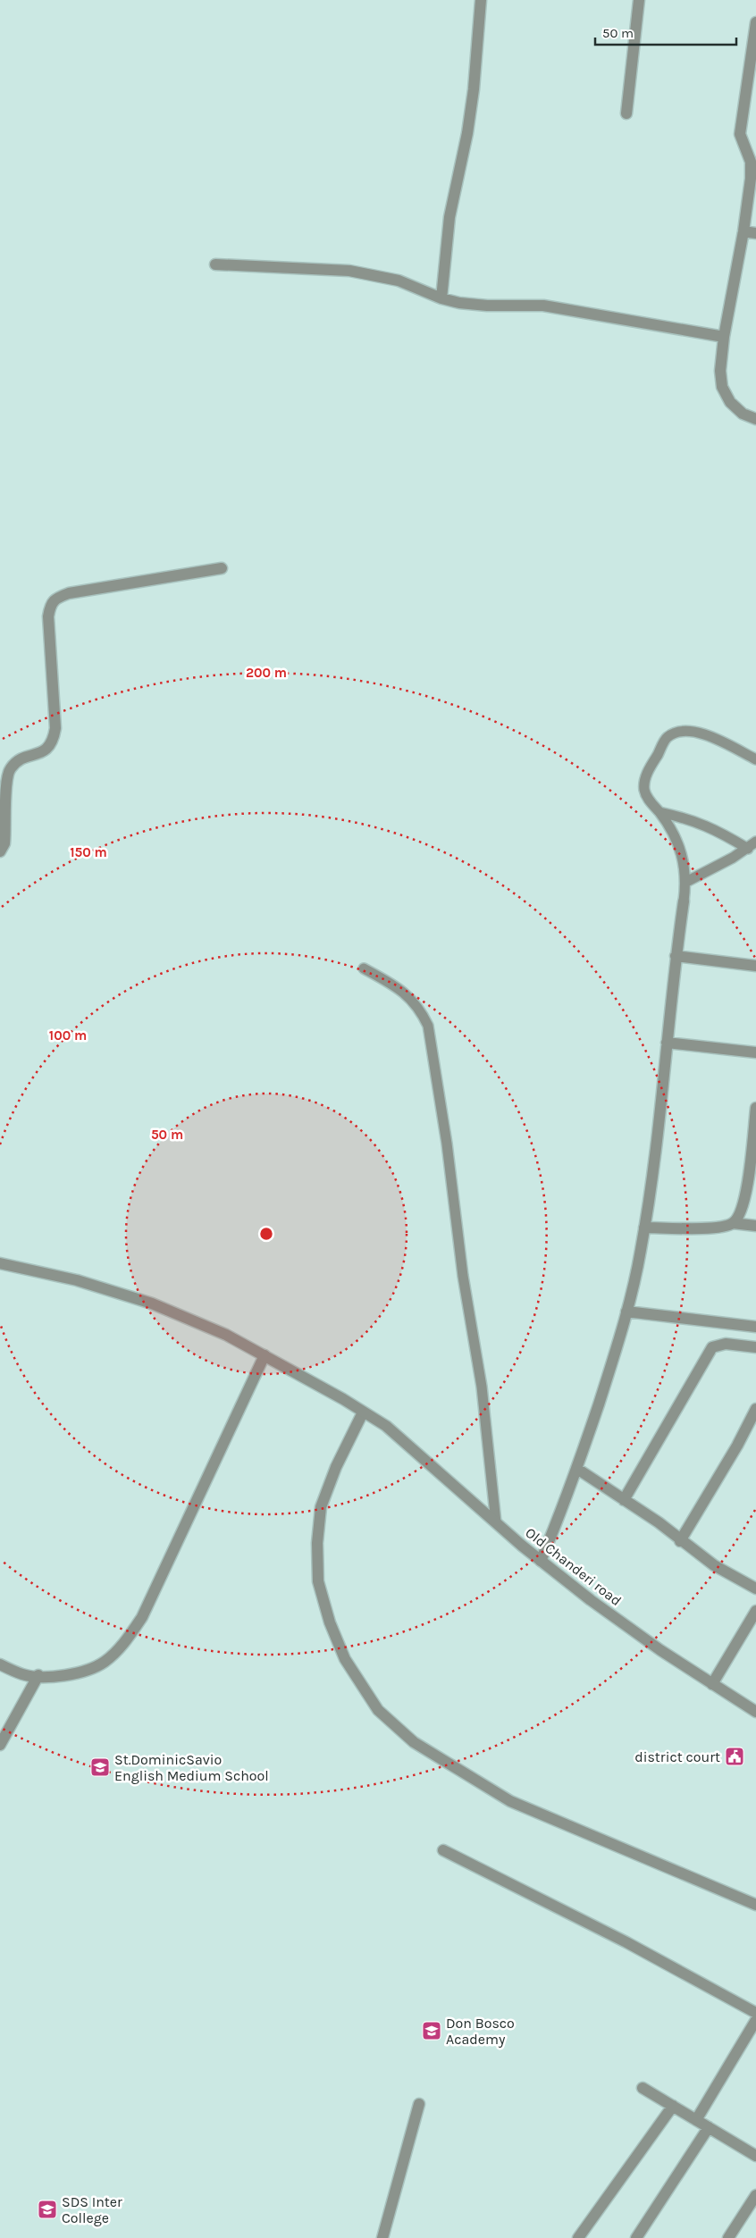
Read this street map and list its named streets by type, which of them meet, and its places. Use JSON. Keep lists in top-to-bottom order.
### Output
{
  "streets": {
    "street": ["Old Chanderi road"]
  },
  "places": {
    "public building": ["district court"],
    "school or university": ["St.DominicSavio English Medium School", "Don Bosco Academy", "SDS Inter College"]
  },
  "scale_bar": "50 m",
  "rings": [
    "200 m",
    "150 m",
    "100 m",
    "50 m"
  ]
}
